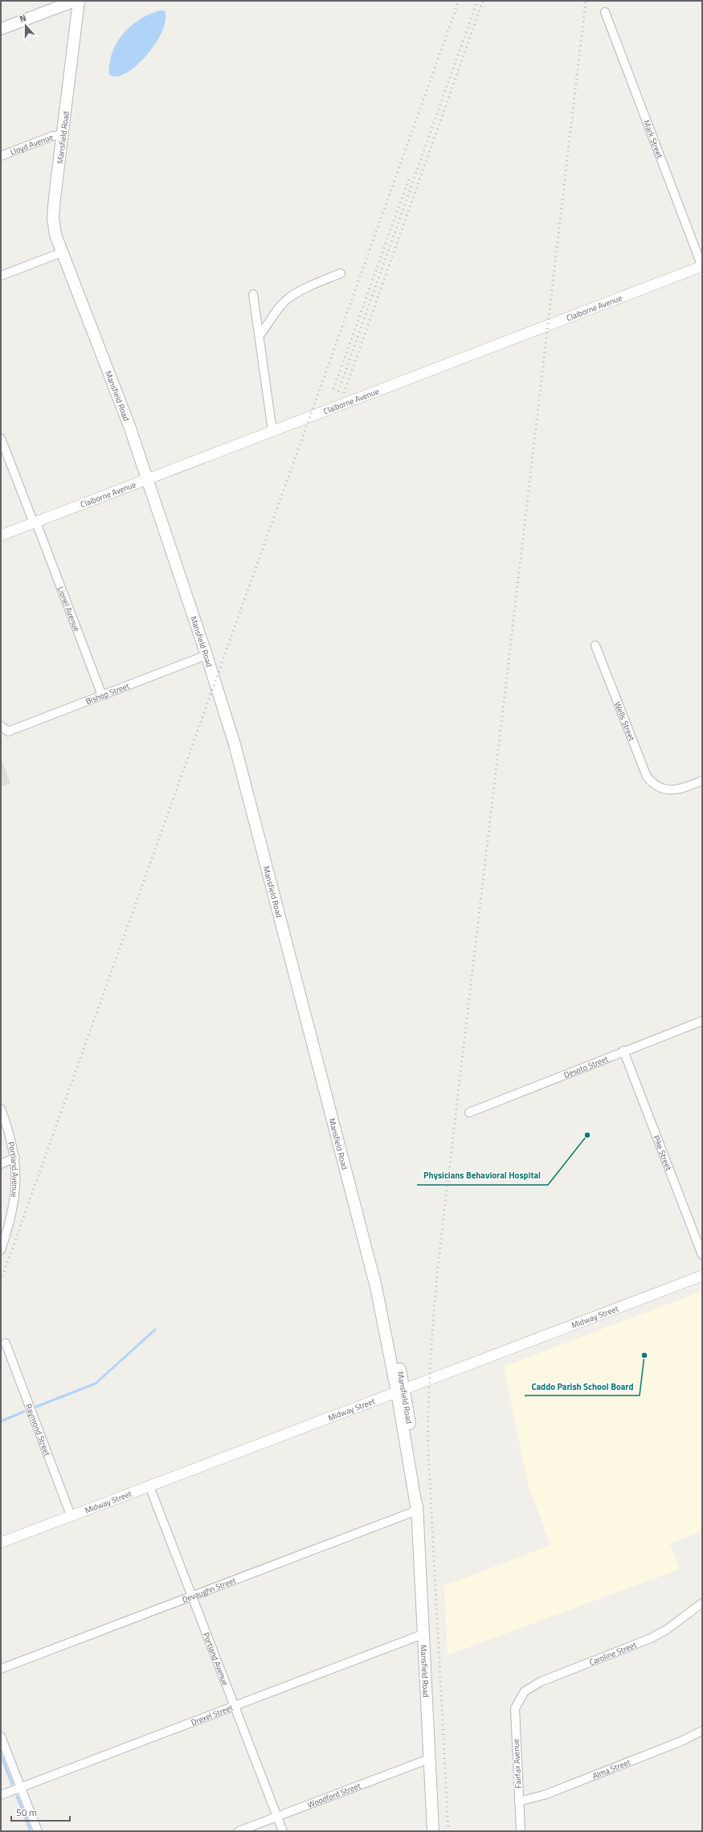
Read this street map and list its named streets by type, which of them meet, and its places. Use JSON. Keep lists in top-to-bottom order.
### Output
{
  "streets": {
    "main road": ["Mansfield Road"],
    "street": [
      "Mark Street",
      "Lloyd Avenue",
      "Claiborne Avenue",
      "Lionel Avenue",
      "Bishop Street",
      "Wells Street",
      "Desoto Street",
      "Pike Street",
      "Portland Avenue",
      "Midway Street",
      "Raymond Street",
      "Devaughn Street",
      "Caroline Street",
      "Drexel Street",
      "Fairfax Avenue",
      "Alma Street",
      "Woodford Street"
    ]
  },
  "crossings": [
    ["Mansfield Road", "Lloyd Avenue"],
    ["Mansfield Road", "Claiborne Avenue"],
    ["Mansfield Road", "Bishop Street"],
    ["Mansfield Road", "Midway Street"],
    ["Mansfield Road", "Devaughn Street"],
    ["Mansfield Road", "Drexel Street"],
    ["Mansfield Road", "Woodford Street"],
    ["Mark Street", "Claiborne Avenue"],
    ["Claiborne Avenue", "Lionel Avenue"],
    ["Lionel Avenue", "Bishop Street"],
    ["Desoto Street", "Pike Street"],
    ["Portland Avenue", "Midway Street"],
    ["Portland Avenue", "Devaughn Street"],
    ["Portland Avenue", "Drexel Street"],
    ["Portland Avenue", "Woodford Street"],
    ["Midway Street", "Raymond Street"],
    ["Caroline Street", "Fairfax Avenue"],
    ["Fairfax Avenue", "Alma Street"]
  ],
  "places": ["Physicians Behavioral Hospital", "Caddo Parish School Board"],
  "scale_bar": "50 m",
  "north": "top"
}
